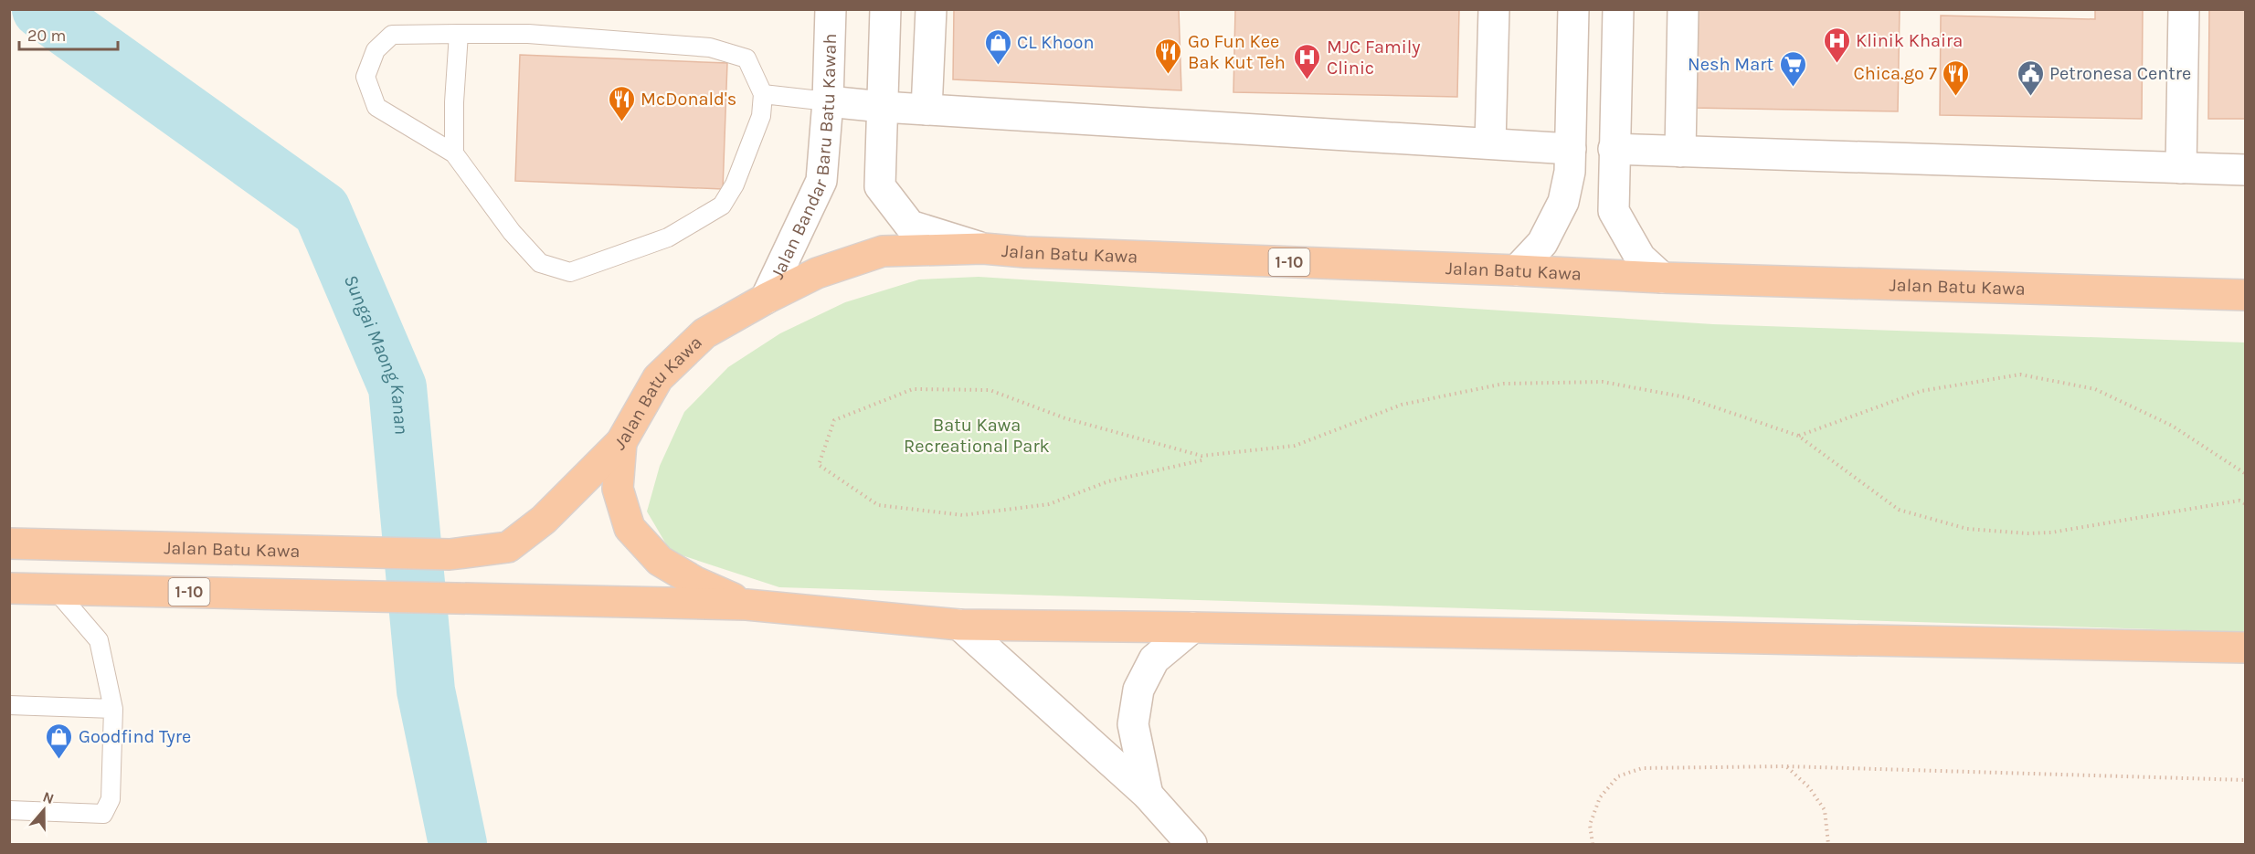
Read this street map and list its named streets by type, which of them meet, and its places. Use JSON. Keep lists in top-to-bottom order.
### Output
{
  "streets": {
    "highway": ["Jalan Batu Kawa", "1-10"],
    "street": ["Jalan Bandar Baru Batu Kawah"]
  },
  "crossings": [
    ["Jalan Bandar Baru Batu Kawah", "Jalan Batu Kawa"]
  ],
  "water": ["Sungai Maong Kanan"],
  "parks": ["Batu Kawa Recreational Park"],
  "places": {
    "hospital": ["Klinik Khaira", "MJC Family Clinic"],
    "shop": ["CL Khoon", "Goodfind Tyre"],
    "restaurant": ["Go Fun Kee Bak Kut Teh", "Chica.go 7", "McDonald's"],
    "supermarket": ["Nesh Mart"],
    "public building": ["Petronesa Centre"]
  },
  "scale_bar": "20 m",
  "north": "top"
}
